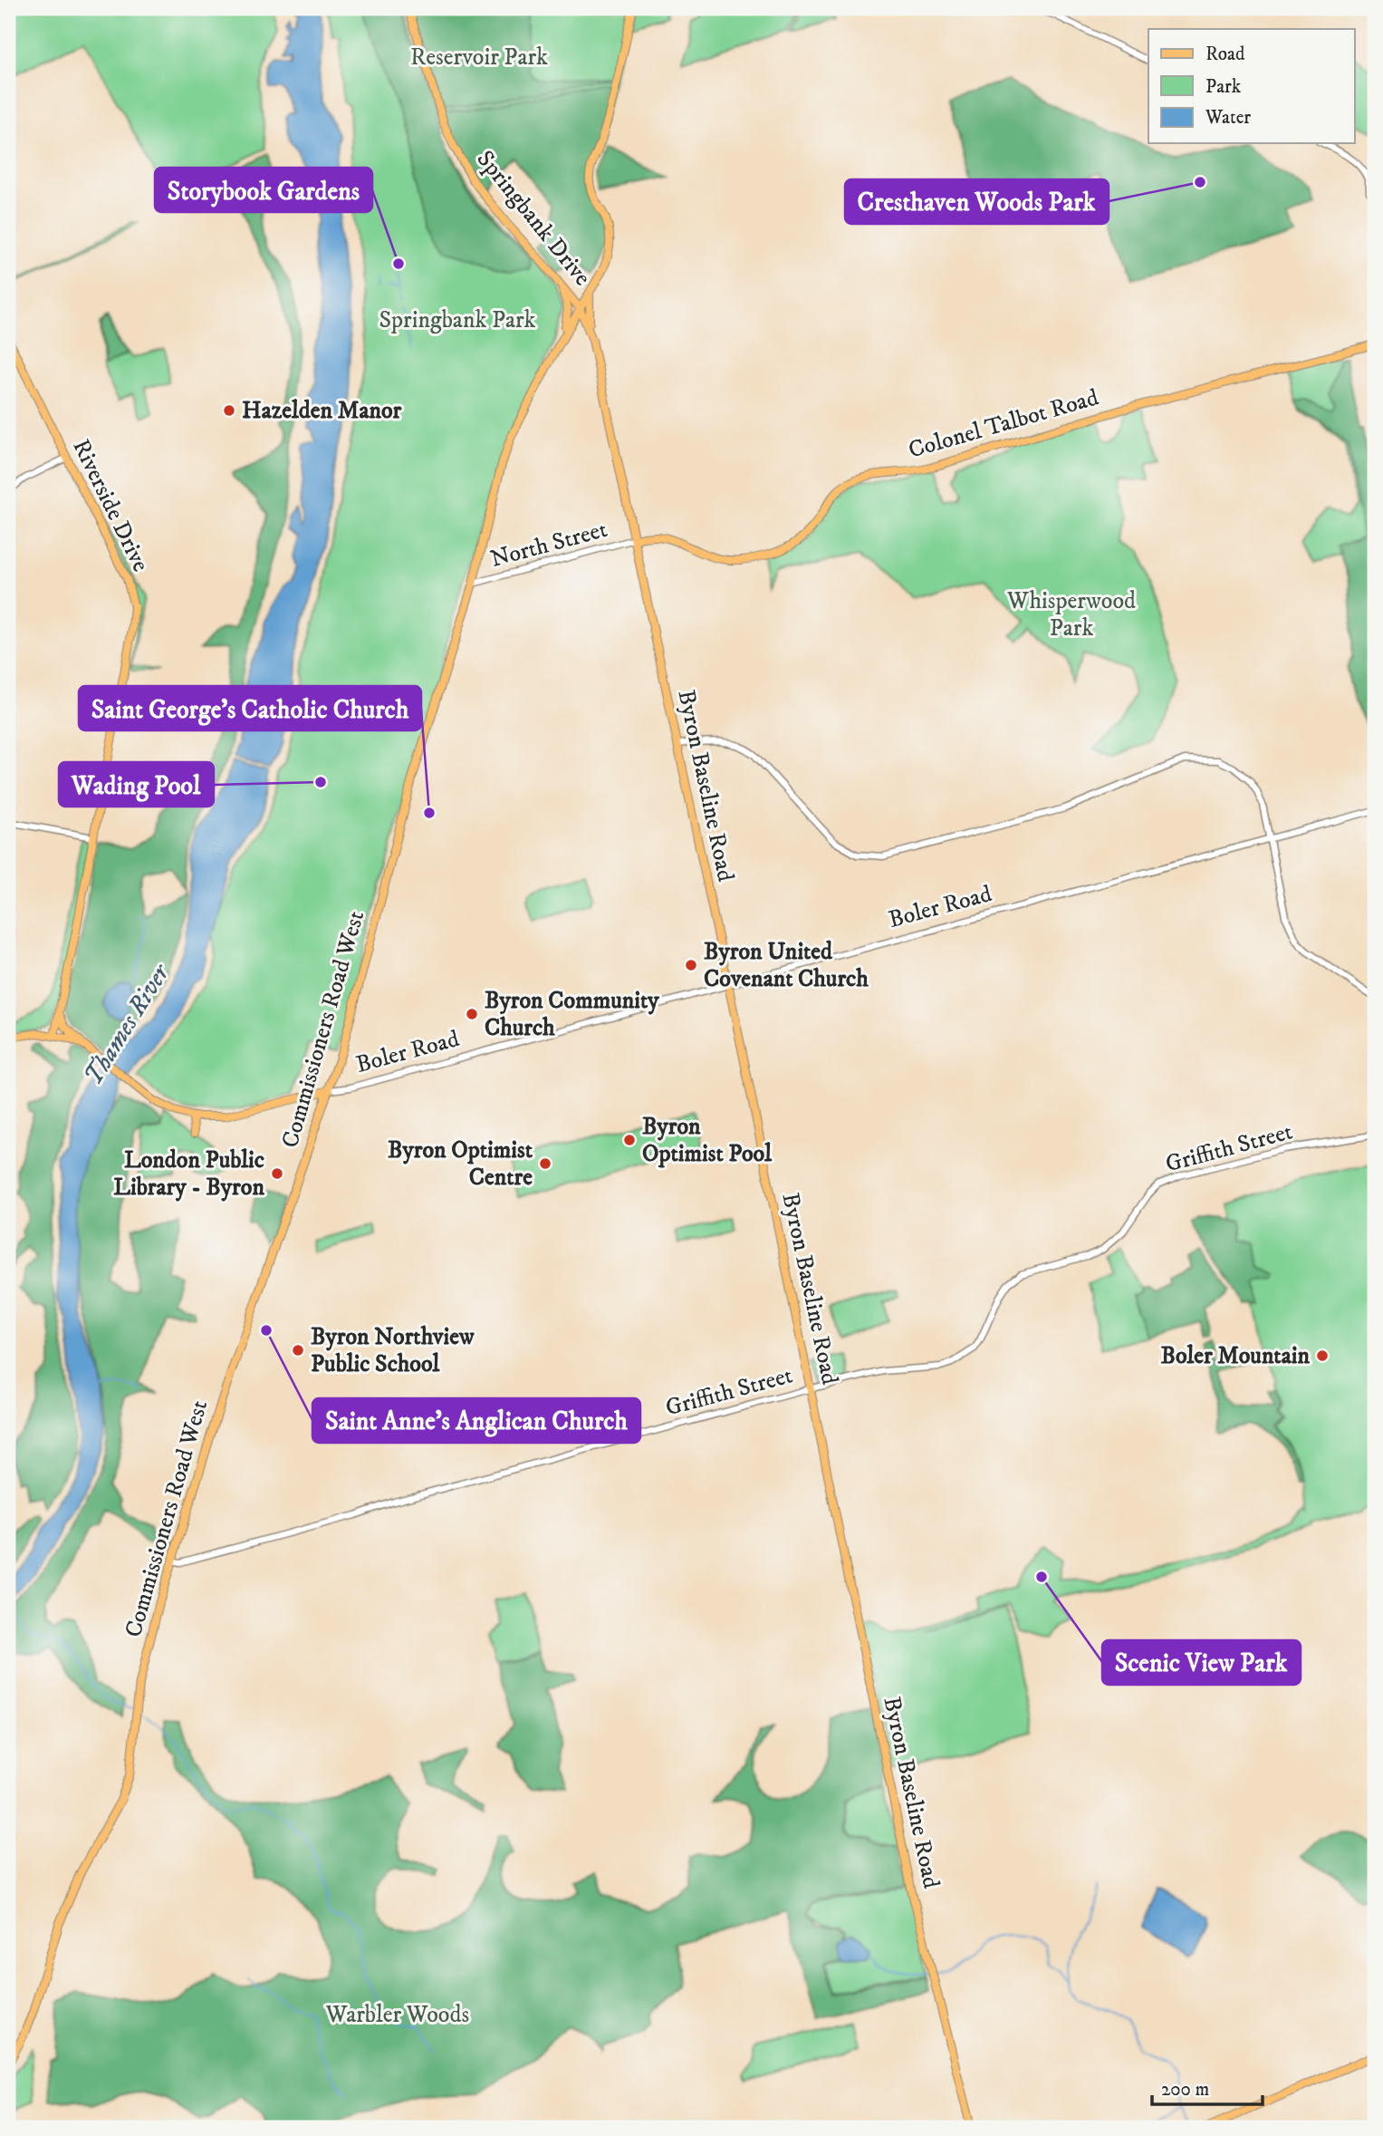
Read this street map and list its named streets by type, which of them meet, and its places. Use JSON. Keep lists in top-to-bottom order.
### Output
{
  "streets": {
    "main road": [
      "Springbank Drive",
      "Colonel Talbot Road",
      "Riverside Drive",
      "Byron Baseline Road",
      "Boler Road",
      "Commissioners Road West"
    ],
    "street": ["North Street", "Griffith Street"]
  },
  "crossings": [
    ["Springbank Drive", "Byron Baseline Road"],
    ["Springbank Drive", "Commissioners Road West"],
    ["Colonel Talbot Road", "North Street"],
    ["Colonel Talbot Road", "Byron Baseline Road"],
    ["Riverside Drive", "Boler Road"],
    ["North Street", "Byron Baseline Road"],
    ["North Street", "Commissioners Road West"],
    ["Byron Baseline Road", "Boler Road"],
    ["Byron Baseline Road", "Commissioners Road West"],
    ["Byron Baseline Road", "Griffith Street"],
    ["Boler Road", "Commissioners Road West"],
    ["Commissioners Road West", "Griffith Street"]
  ],
  "water": ["Thames River"],
  "parks": [
    "Reservoir Park",
    "Springbank Park",
    "Whisperwood Park",
    "Warbler Woods"
  ],
  "places": [
    "Cresthaven Woods Park",
    "Storybook Gardens",
    "Hazelden Manor",
    "Wading Pool",
    "Saint George's Catholic Church",
    "Byron United Covenant Church",
    "Byron Community Church",
    "Byron Optimist Pool",
    "Byron Optimist Centre",
    "London Public Library - Byron",
    "Saint Anne's Anglican Church",
    "Byron Northview Public School",
    "Boler Mountain",
    "Scenic View Park"
  ],
  "legend": ["Road", "Park", "Water"],
  "scale_bar": "200 m"
}
